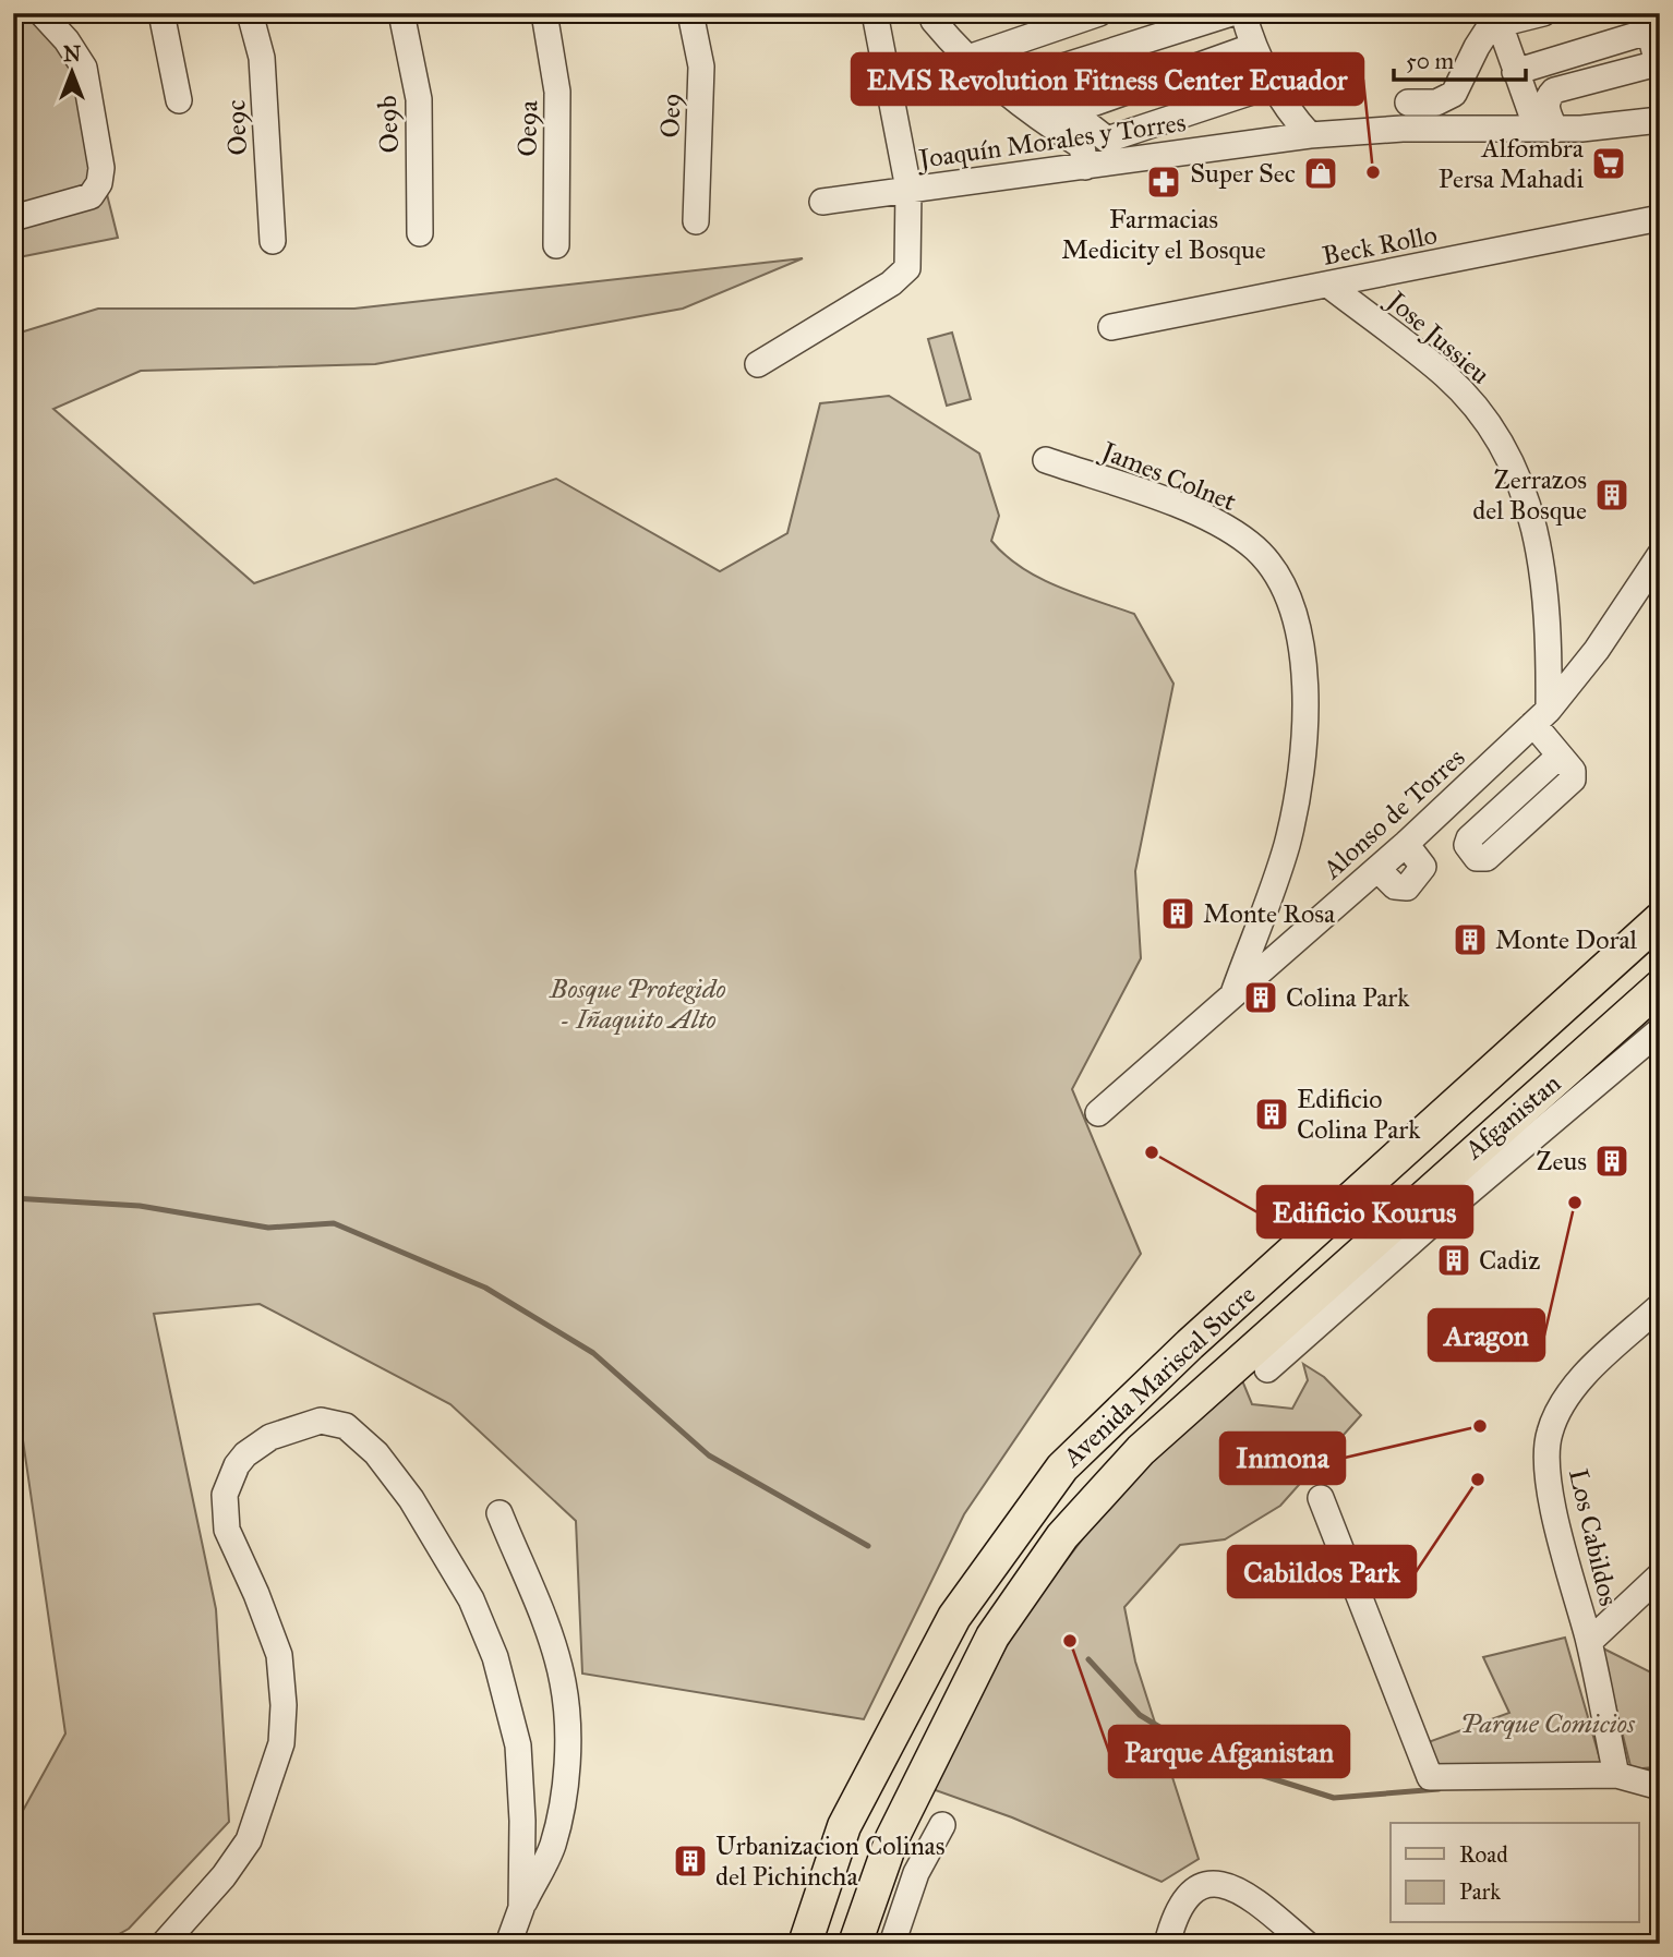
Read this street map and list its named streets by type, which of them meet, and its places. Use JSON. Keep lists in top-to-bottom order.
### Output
{
  "streets": {
    "main road": ["Avenida Mariscal Sucre"],
    "street": [
      "Oe9",
      "Oe9b",
      "Oe9c",
      "Oe9a",
      "Joaquín Morales y Torres",
      "Beck Rollo",
      "Jose Jussieu",
      "James Colnet",
      "Alonso de Torres",
      "Afganistan",
      "Los Cabildos"
    ]
  },
  "crossings": [
    ["Beck Rollo", "Jose Jussieu"],
    ["Jose Jussieu", "Alonso de Torres"],
    ["James Colnet", "Alonso de Torres"]
  ],
  "parks": ["Bosque Protegido - Iñaquito Alto", "Parque Comicios"],
  "places": {
    "supermarket": ["Alfombra Persa Mahadi"],
    "other": [
      "EMS Revolution Fitness Center Ecuador",
      "Edificio Kourus",
      "Aragon",
      "Inmona",
      "Cabildos Park",
      "Parque Afganistan"
    ],
    "shop": ["Super Sec"],
    "pharmacy": ["Farmacias Medicity el Bosque"],
    "building": [
      "Zerrazos del Bosque",
      "Monte Rosa",
      "Monte Doral",
      "Colina Park",
      "Edificio Colina Park",
      "Zeus",
      "Cadiz",
      "Urbanizacion Colinas del Pichincha"
    ]
  },
  "legend": ["Road", "Park"],
  "scale_bar": "50 m",
  "north": "top"
}
